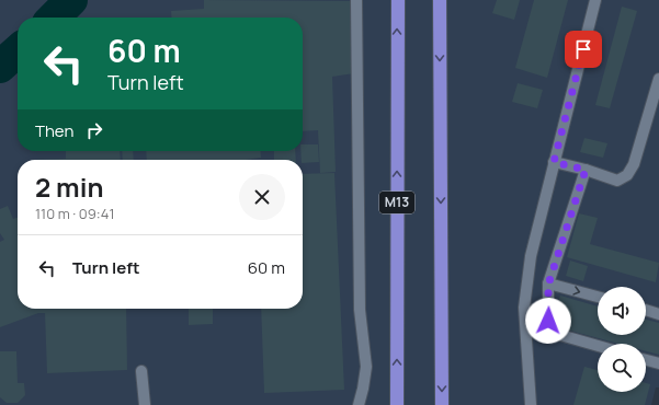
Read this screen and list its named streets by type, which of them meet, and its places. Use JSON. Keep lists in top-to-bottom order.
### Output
{
  "streets": {
    "highway": ["M13"]
  },
  "page": {
    "turn": ["60 m", "Turn left"],
    "then": "Then",
    "heading": ["2 min", "110 m · 09:41"],
    "list": [
      {
        "name": "Turn left",
        "value": "60 m"
      }
    ]
  }
}
